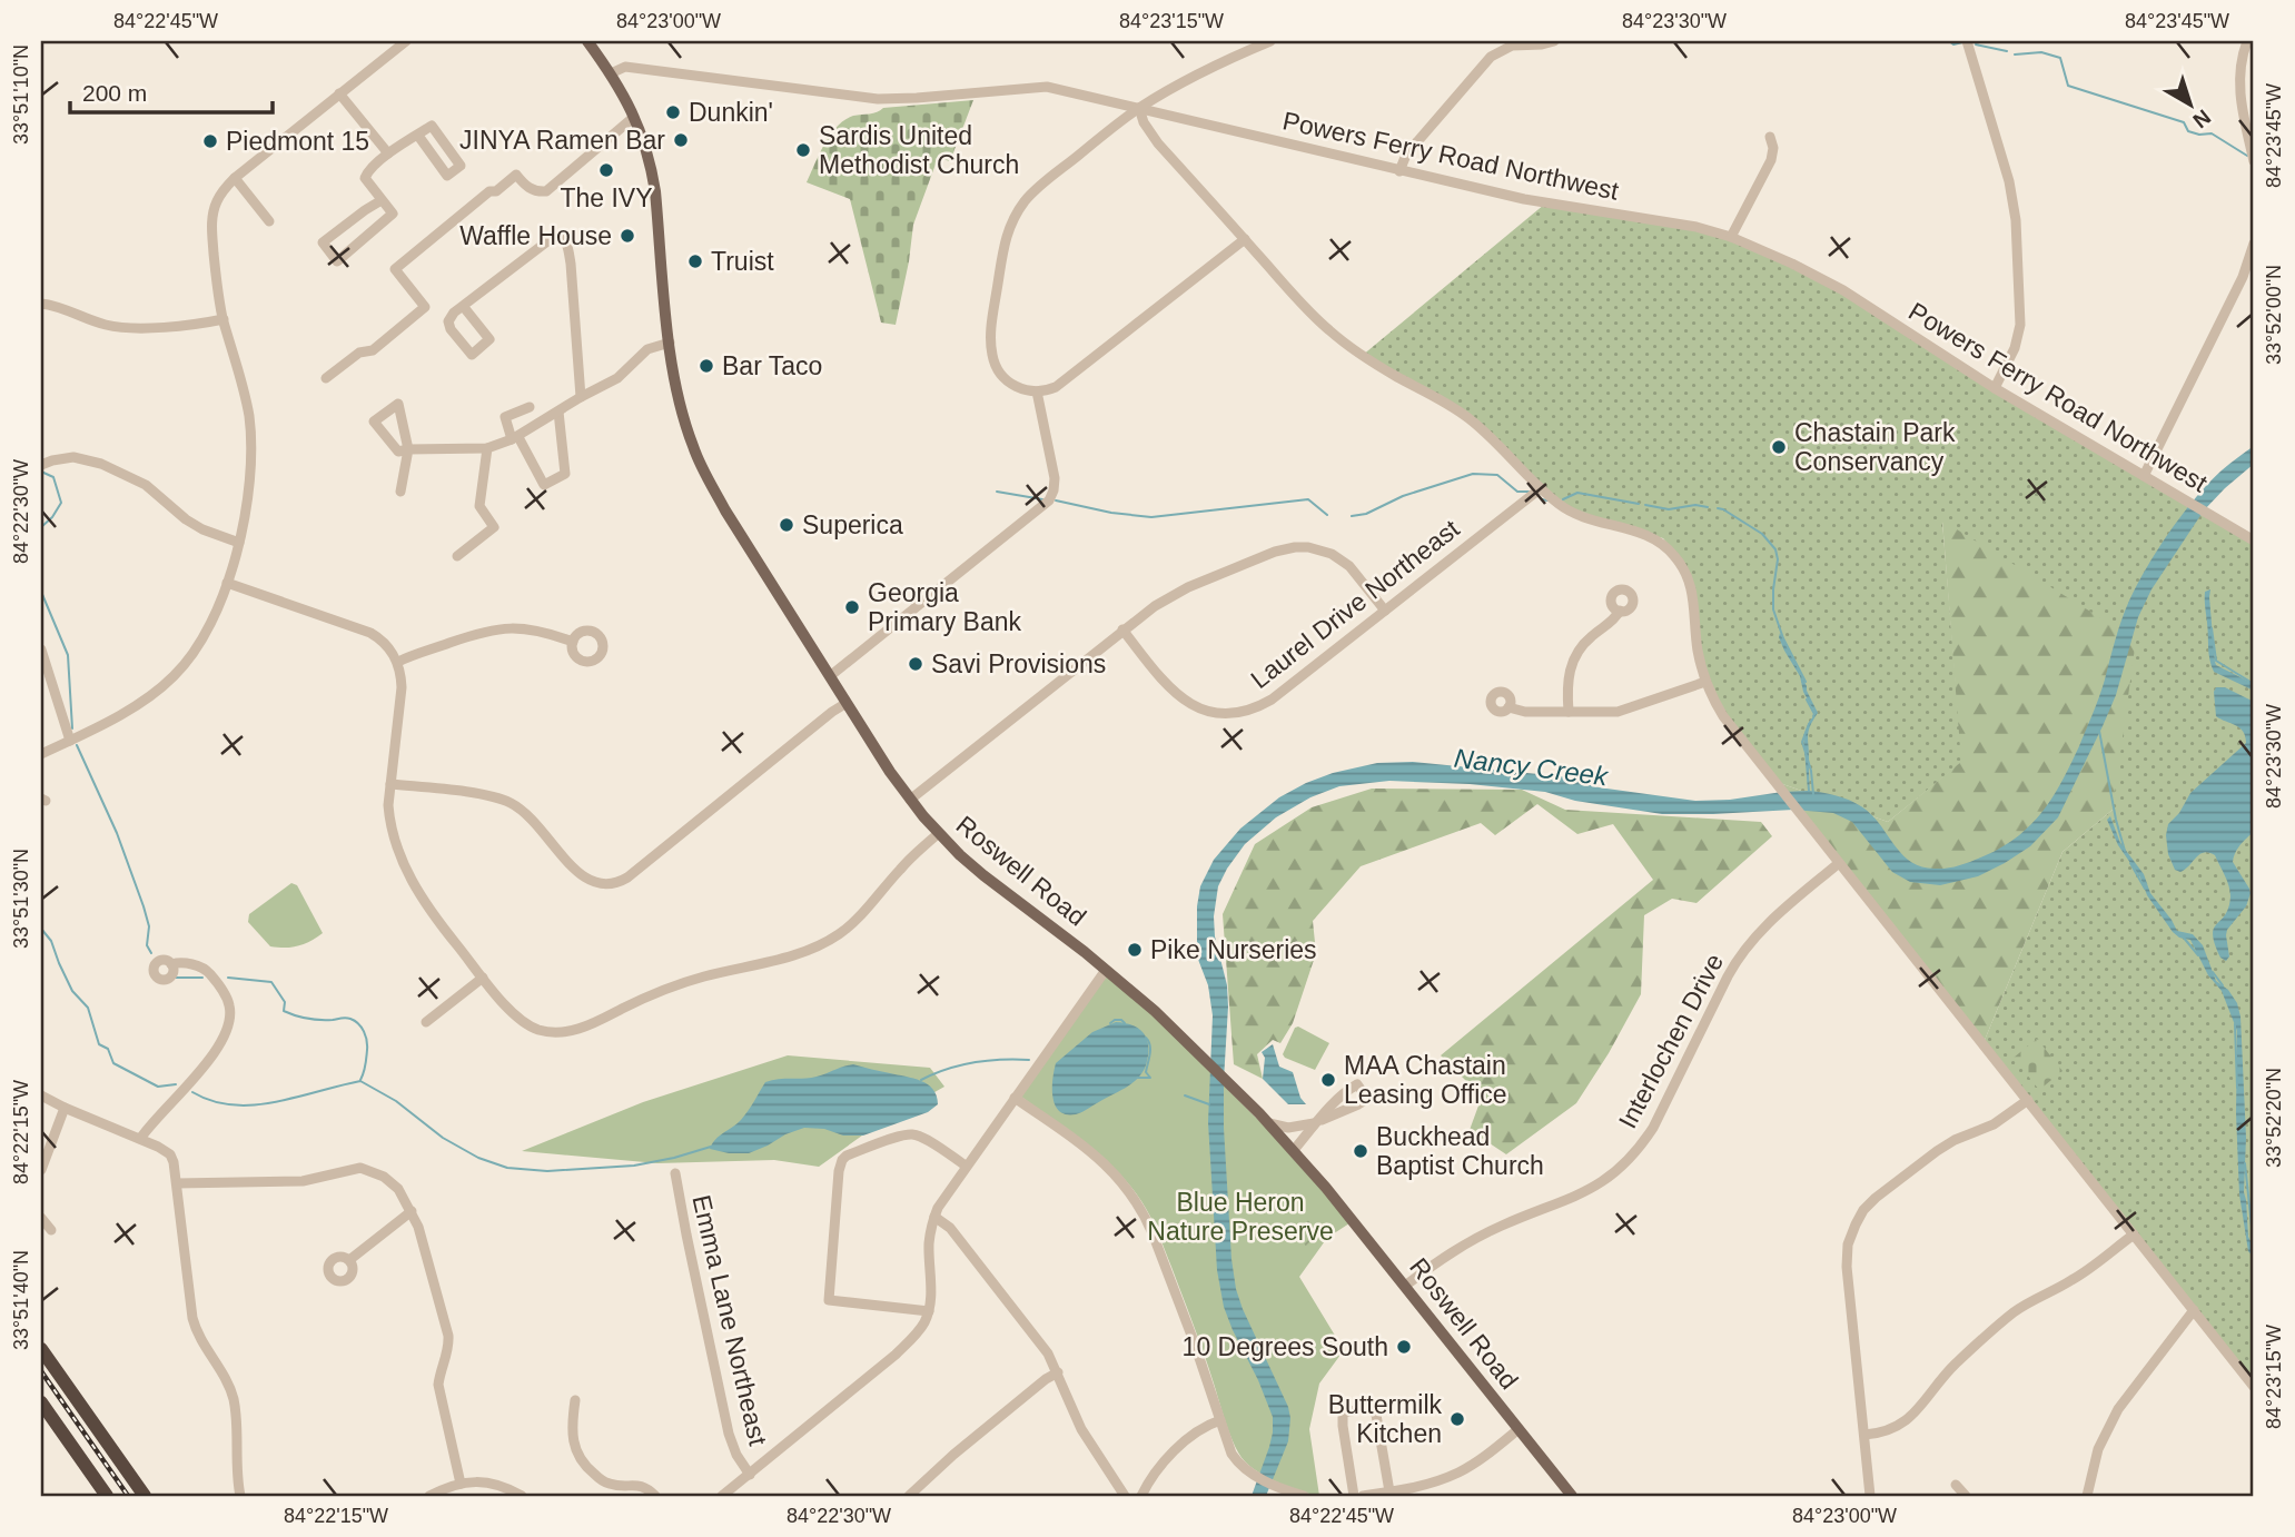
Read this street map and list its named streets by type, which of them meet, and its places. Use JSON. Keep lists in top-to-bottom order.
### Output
{
  "streets": {
    "main road": ["Roswell Road"],
    "street": [
      "Powers Ferry Road Northwest",
      "Laurel Drive Northeast",
      "Interlochen Drive",
      "Emma Lane Northeast"
    ]
  },
  "crossings": [
    ["Powers Ferry Road Northwest", "Roswell Road"],
    ["Roswell Road", "Interlochen Drive"]
  ],
  "water": ["Nancy Creek"],
  "parks": ["Blue Heron Nature Preserve"],
  "places": [
    "Dunkin'",
    "JINYA Ramen Bar",
    "Piedmont 15",
    "Sardis United Methodist Church",
    "The IVY",
    "Waffle House",
    "Truist",
    "Bar Taco",
    "Chastain Park Conservancy",
    "Superica",
    "Georgia Primary Bank",
    "Savi Provisions",
    "Pike Nurseries",
    "MAA Chastain Leasing Office",
    "Buckhead Baptist Church",
    "10 Degrees South",
    "Buttermilk Kitchen"
  ],
  "scale_bar": "200 m",
  "north": "bottom right",
  "coordinates": [
    "84°22'45\"W",
    "84°23'00\"W",
    "84°23'15\"W",
    "84°23'30\"W",
    "84°23'45\"W",
    "33°51'10\"N",
    "33°52'00\"N",
    "84°22'30\"W",
    "33°51'30\"N",
    "33°52'20\"N",
    "84°22'15\"W",
    "33°51'40\"N"
  ]
}
